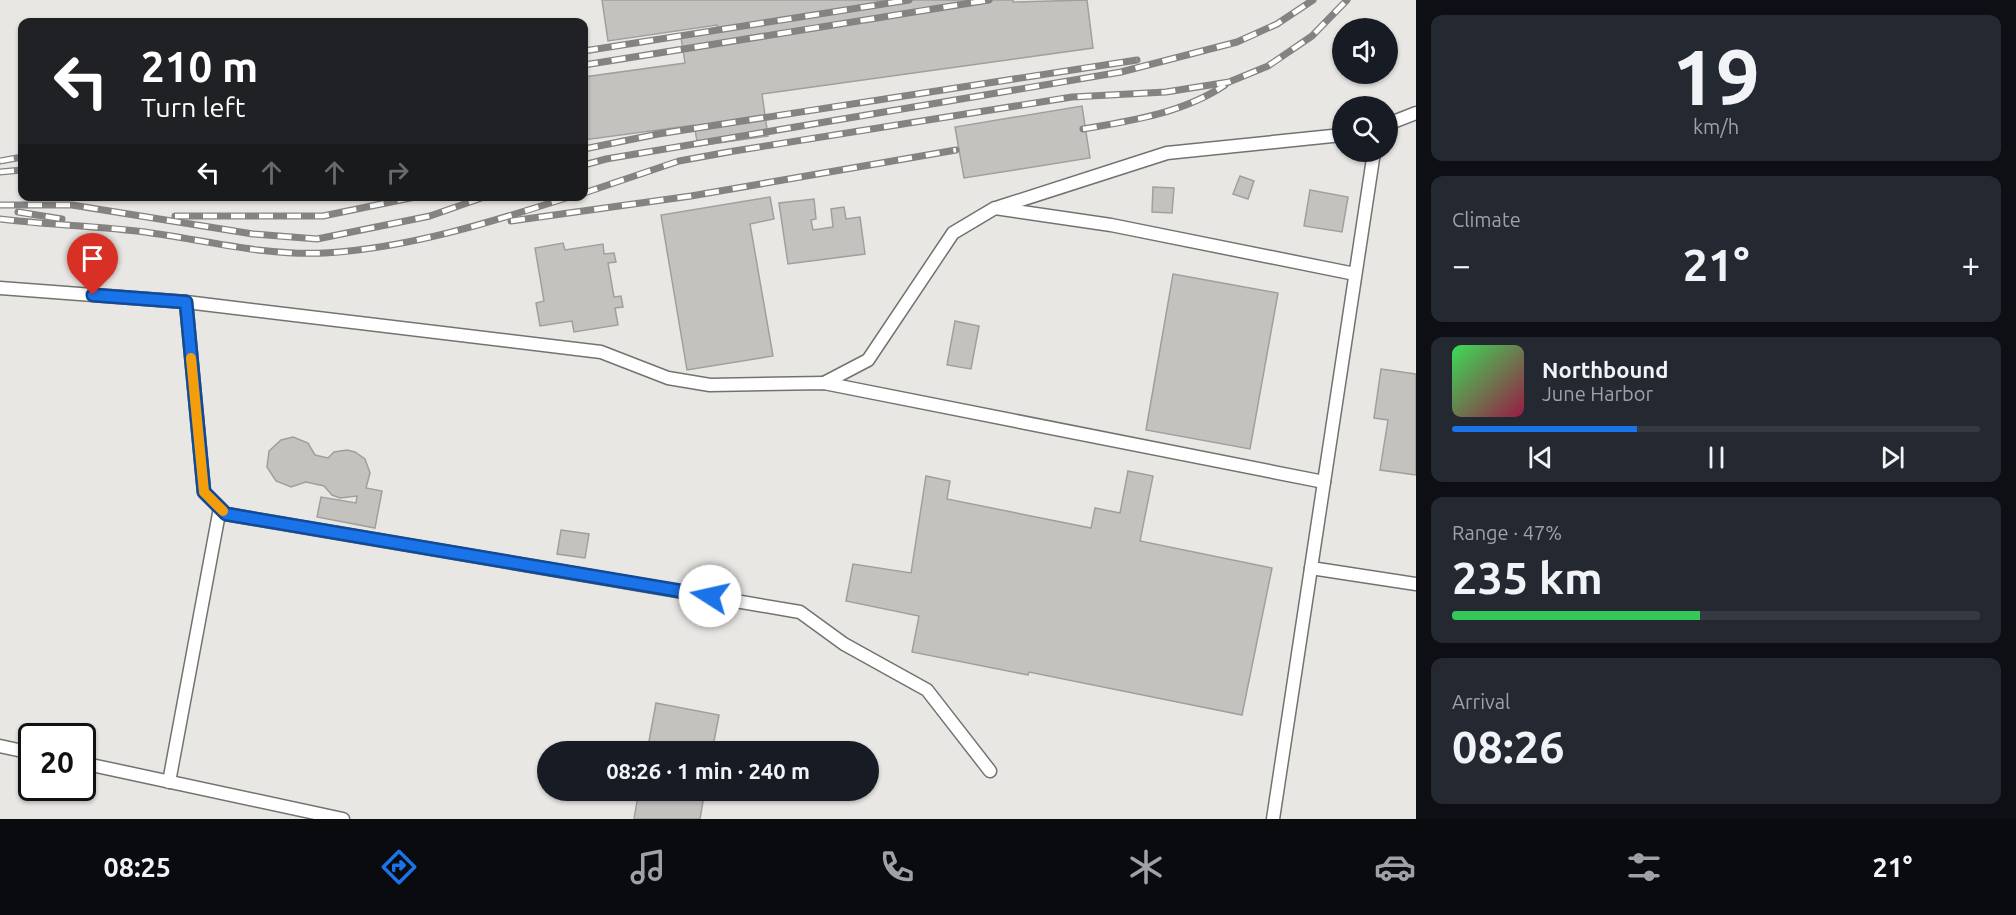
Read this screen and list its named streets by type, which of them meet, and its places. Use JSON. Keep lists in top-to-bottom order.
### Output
{
  "page": {
    "tile": [
      ["19", "km/h"],
      "Climate",
      ["Range · 47%", "235 km"],
      ["Arrival", "08:26"]
    ],
    "turn": ["210 m", "Turn left"],
    "heat": ["−", "21°", "+"],
    "song": ["Northbound", "June Harbor"],
    "limit": "20",
    "trip": "08:26 · 1 min · 240 m",
    "tabs": ["08:25", "21°"]
  }
}
